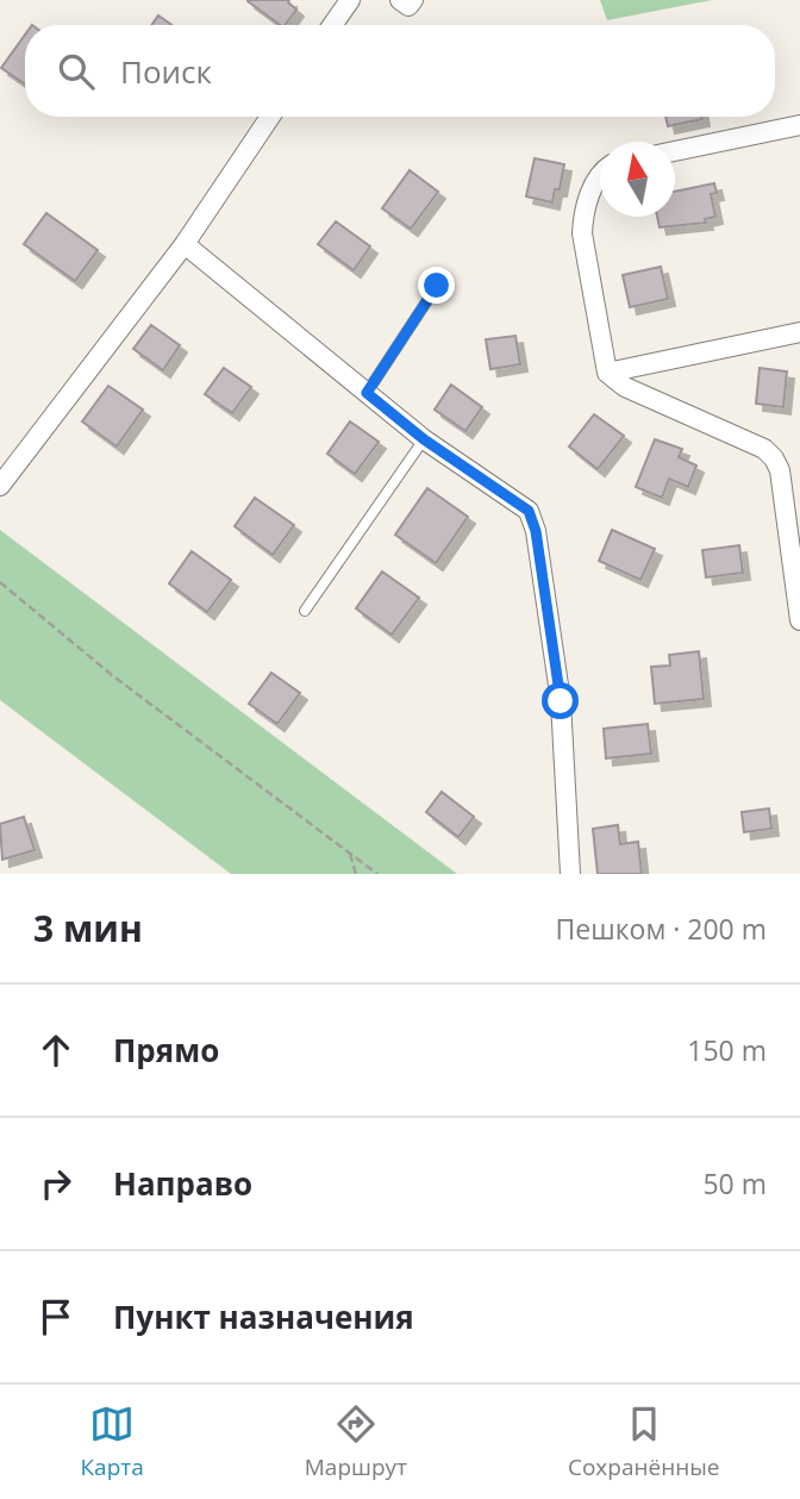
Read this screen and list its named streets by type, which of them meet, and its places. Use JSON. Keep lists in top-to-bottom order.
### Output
{
  "north": "top",
  "page": {
    "search": "Поиск",
    "heading": ["3 мин", "Пешком · 200 m"],
    "list": [
      ["Прямо", "150 m"],
      ["Направо", "50 m"],
      "Пункт назначения"
    ],
    "nav": ["Карта", "Маршрут", "Сохранённые"]
  }
}
